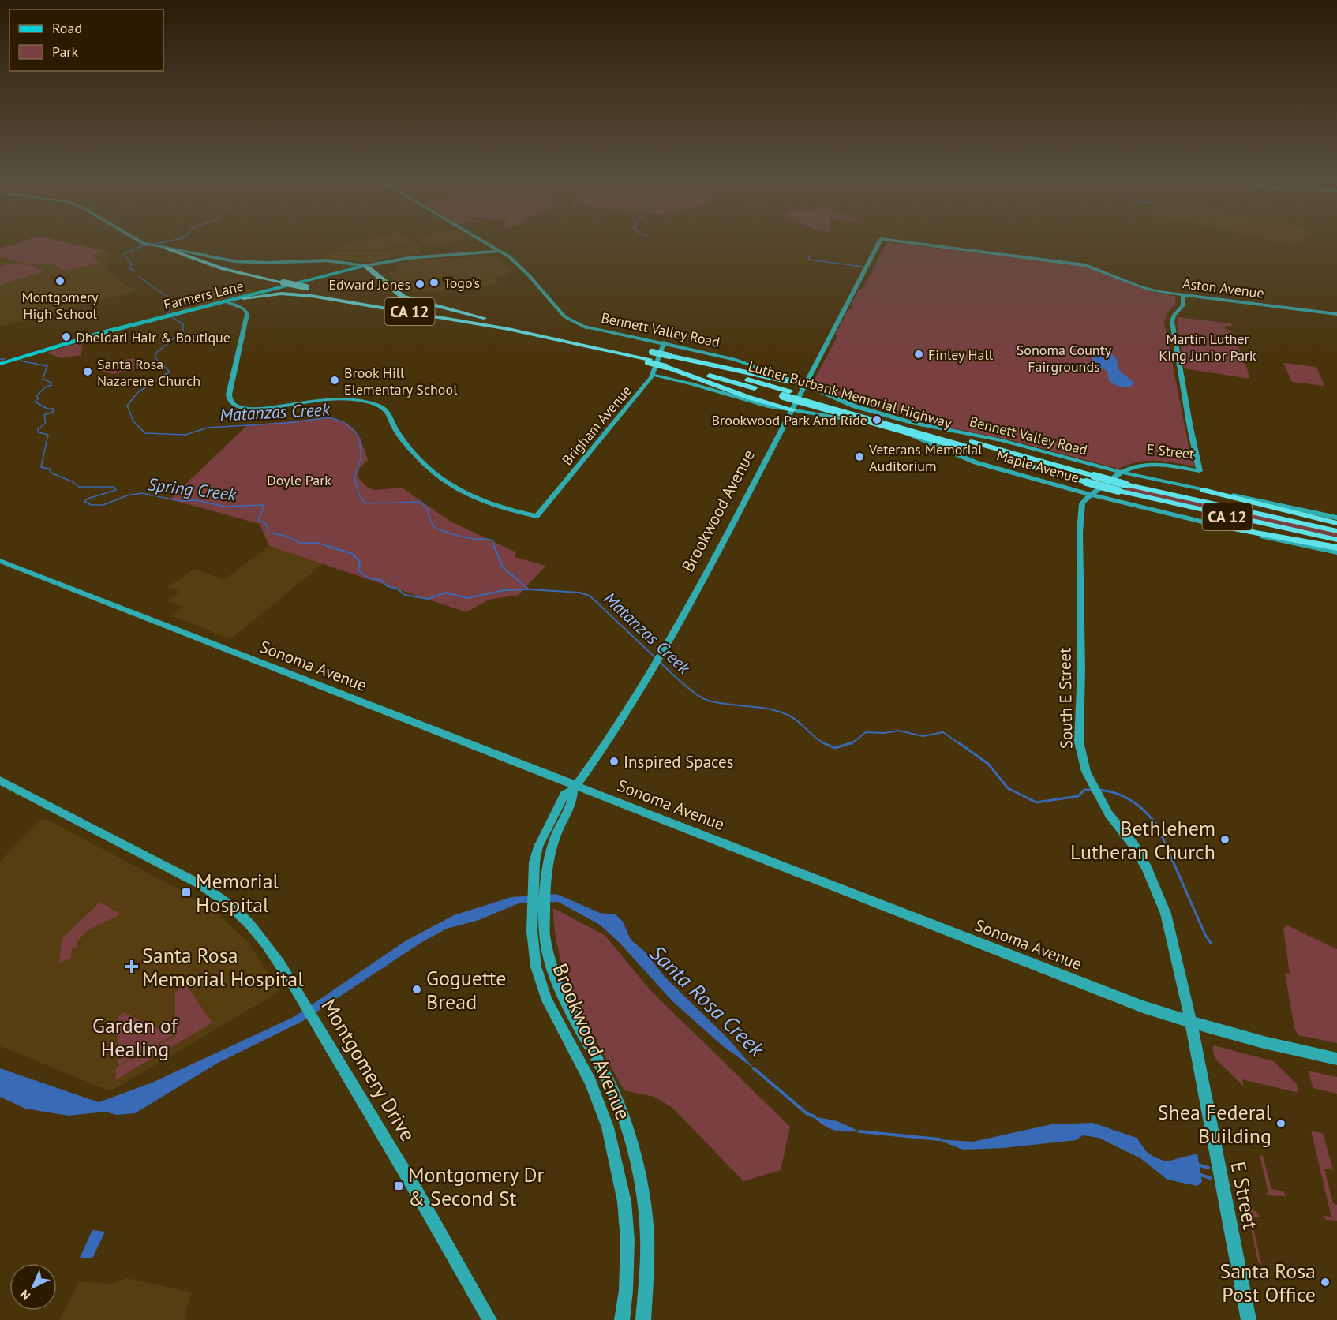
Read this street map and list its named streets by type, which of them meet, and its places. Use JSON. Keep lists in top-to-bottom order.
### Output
{
  "streets": {
    "highway": ["CA 12", "Luther Burbank Memorial Highway"],
    "main road": ["Farmers Lane"],
    "street": [
      "Aston Avenue",
      "Bennett Valley Road",
      "Brigham Avenue",
      "E Street",
      "Maple Avenue",
      "Brookwood Avenue",
      "Sonoma Avenue",
      "South E Street",
      "Montgomery Drive"
    ]
  },
  "crossings": [
    ["Aston Avenue", "E Street"],
    ["Farmers Lane", "CA 12"],
    ["Farmers Lane", "Bennett Valley Road"],
    ["Farmers Lane", "Brigham Avenue"],
    ["Bennett Valley Road", "Brigham Avenue"],
    ["Bennett Valley Road", "E Street"],
    ["Bennett Valley Road", "Brookwood Avenue"],
    ["Brigham Avenue", "Maple Avenue"],
    ["E Street", "Maple Avenue"],
    ["E Street", "Sonoma Avenue"],
    ["E Street", "South E Street"],
    ["Maple Avenue", "Brookwood Avenue"],
    ["Maple Avenue", "South E Street"],
    ["Brookwood Avenue", "Sonoma Avenue"],
    ["Sonoma Avenue", "South E Street"]
  ],
  "water": ["Matanzas Creek", "Spring Creek", "Santa Rosa Creek"],
  "parks": [
    "Martin Luther King Junior Park",
    "Sonoma County Fairgrounds",
    "Doyle Park",
    "Garden of Healing"
  ],
  "places": {
    "other": [
      "Montgomery High School",
      "Togo's",
      "Edward Jones",
      "Dheldari Hair & Boutique",
      "Finley Hall",
      "Santa Rosa Nazarene Church",
      "Brook Hill Elementary School",
      "Brookwood Park And Ride",
      "Veterans Memorial Auditorium",
      "Inspired Spaces",
      "Bethlehem Lutheran Church",
      "Goguette Bread",
      "Shea Federal Building",
      "Santa Rosa Post Office"
    ],
    "transit": ["Memorial Hospital", "Montgomery Dr & Second St"],
    "health": ["Santa Rosa Memorial Hospital"]
  },
  "legend": ["Road", "Park"],
  "north": "bottom left"
}
